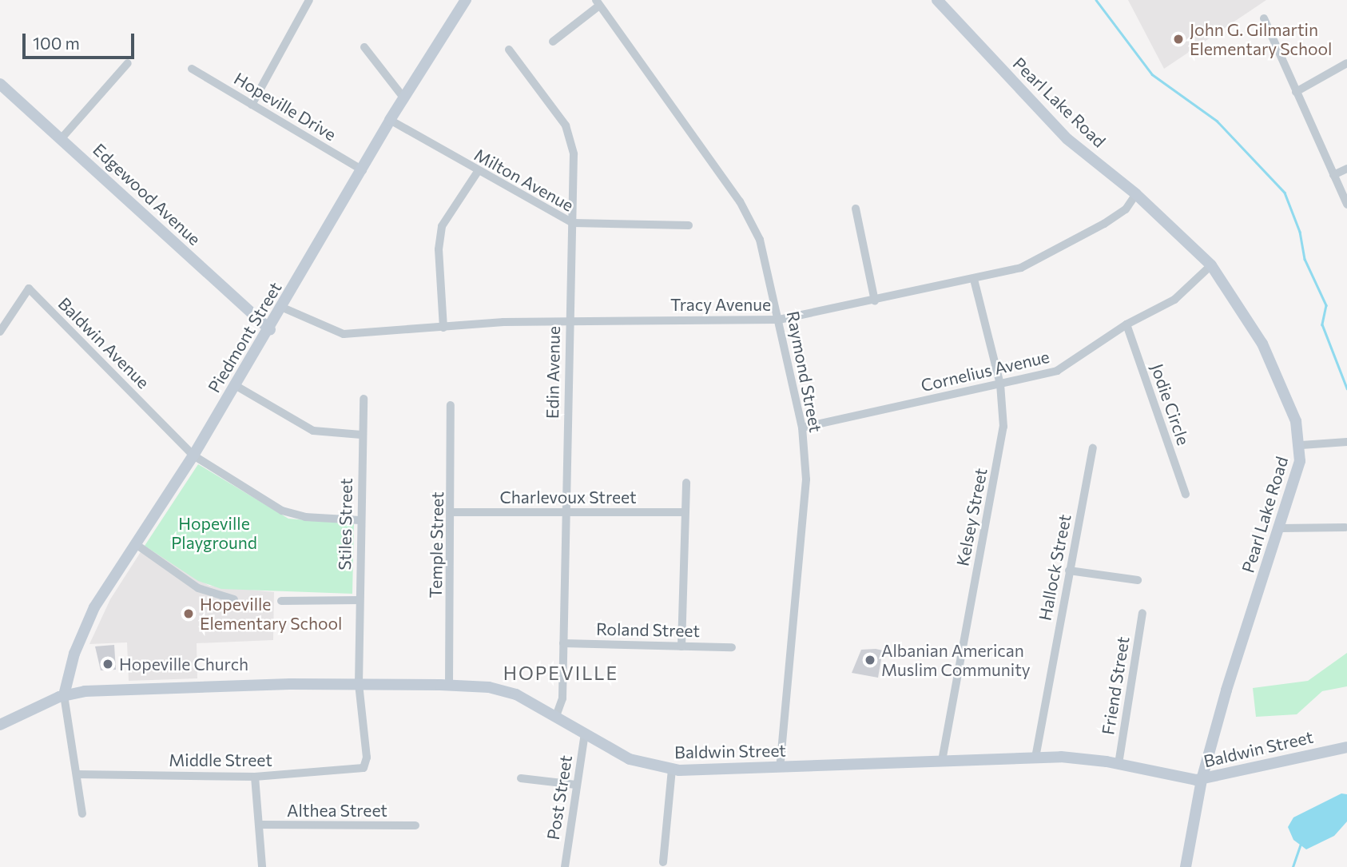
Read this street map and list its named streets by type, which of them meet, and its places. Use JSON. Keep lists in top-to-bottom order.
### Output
{
  "streets": {
    "main road": [
      "Pearl Lake Road",
      "Edgewood Avenue",
      "Piedmont Street",
      "Baldwin Street"
    ],
    "street": [
      "Hopeville Drive",
      "Milton Avenue",
      "Tracy Avenue",
      "Baldwin Avenue",
      "Cornelius Avenue",
      "Raymond Street",
      "Edin Avenue",
      "Jodie Circle",
      "Charlevoux Street",
      "Kelsey Street",
      "Stiles Street",
      "Temple Street",
      "Hallock Street",
      "Roland Street",
      "Friend Street",
      "Middle Street",
      "Post Street",
      "Althea Street"
    ]
  },
  "crossings": [
    ["Pearl Lake Road", "Tracy Avenue"],
    ["Pearl Lake Road", "Cornelius Avenue"],
    ["Pearl Lake Road", "Baldwin Street"],
    ["Hopeville Drive", "Piedmont Street"],
    ["Milton Avenue", "Piedmont Street"],
    ["Milton Avenue", "Edin Avenue"],
    ["Edgewood Avenue", "Piedmont Street"],
    ["Tracy Avenue", "Piedmont Street"],
    ["Tracy Avenue", "Raymond Street"],
    ["Tracy Avenue", "Edin Avenue"],
    ["Tracy Avenue", "Kelsey Street"],
    ["Piedmont Street", "Baldwin Avenue"],
    ["Piedmont Street", "Baldwin Street"],
    ["Cornelius Avenue", "Raymond Street"],
    ["Cornelius Avenue", "Jodie Circle"],
    ["Cornelius Avenue", "Kelsey Street"],
    ["Raymond Street", "Baldwin Street"],
    ["Edin Avenue", "Charlevoux Street"],
    ["Edin Avenue", "Roland Street"],
    ["Edin Avenue", "Baldwin Street"],
    ["Charlevoux Street", "Temple Street"],
    ["Kelsey Street", "Baldwin Street"],
    ["Stiles Street", "Baldwin Street"],
    ["Stiles Street", "Middle Street"],
    ["Temple Street", "Baldwin Street"],
    ["Hallock Street", "Baldwin Street"],
    ["Friend Street", "Baldwin Street"],
    ["Baldwin Street", "Post Street"]
  ],
  "districts": ["HOPEVILLE"],
  "parks": ["Hopeville Playground"],
  "places": [
    "John G. Gilmartin Elementary School",
    "Hopeville Elementary School",
    "Albanian American Muslim Community",
    "Hopeville Church"
  ],
  "scale_bar": "100 m"
}
